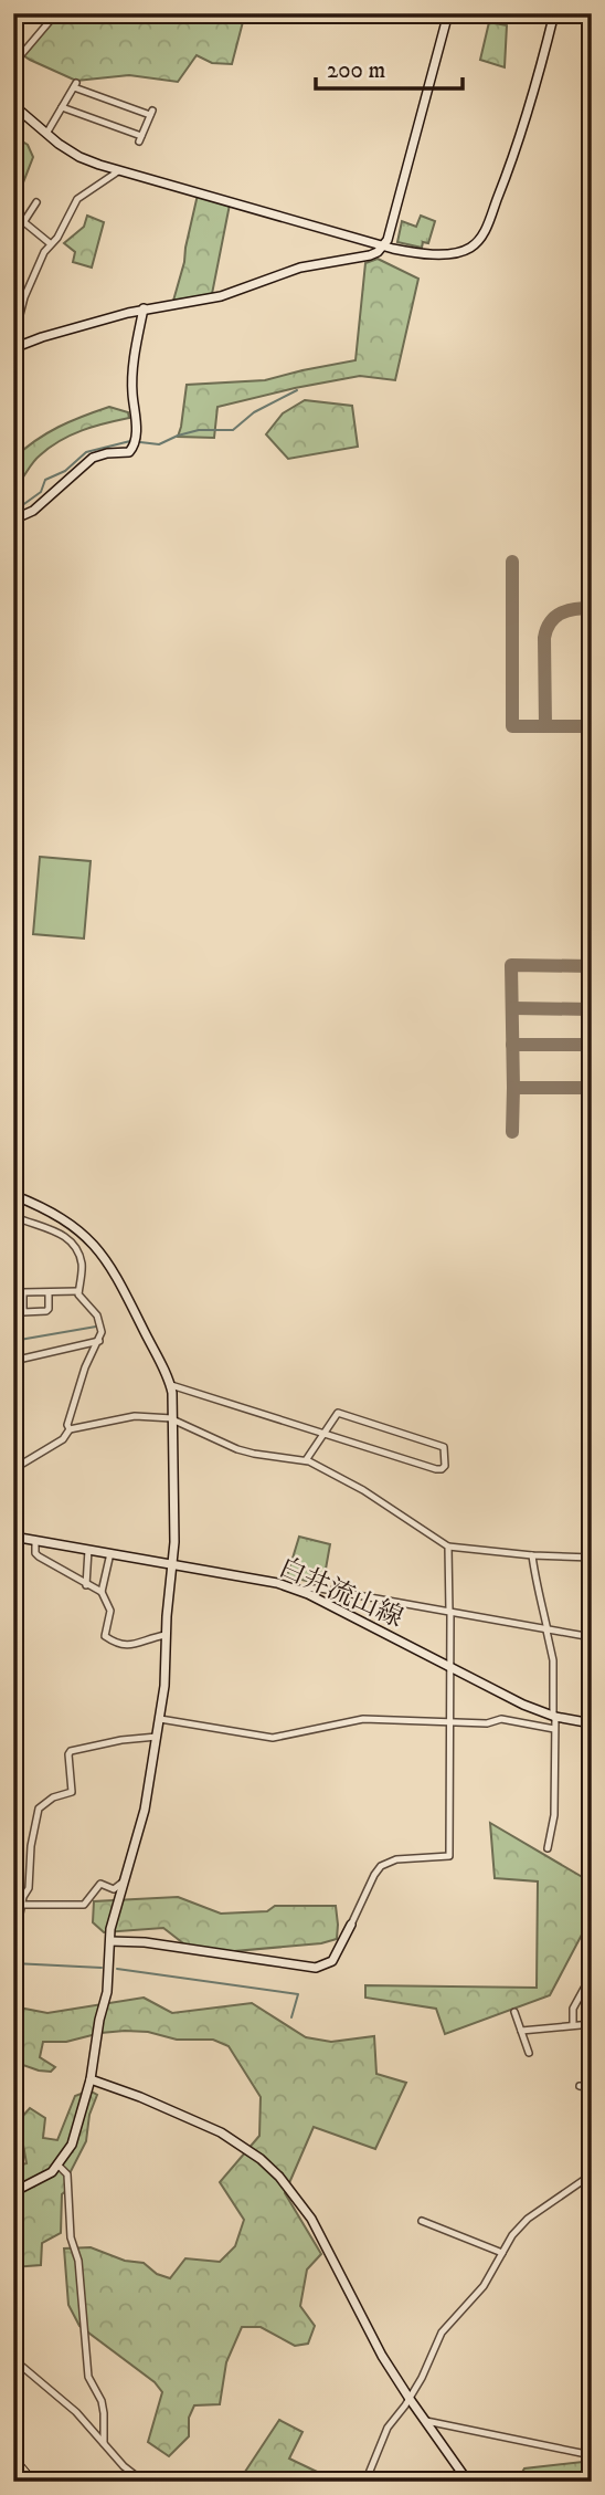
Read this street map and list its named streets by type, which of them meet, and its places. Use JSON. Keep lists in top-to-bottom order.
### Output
{
  "streets": {
    "street": ["白井流山線"]
  },
  "scale_bar": "200 m"
}
